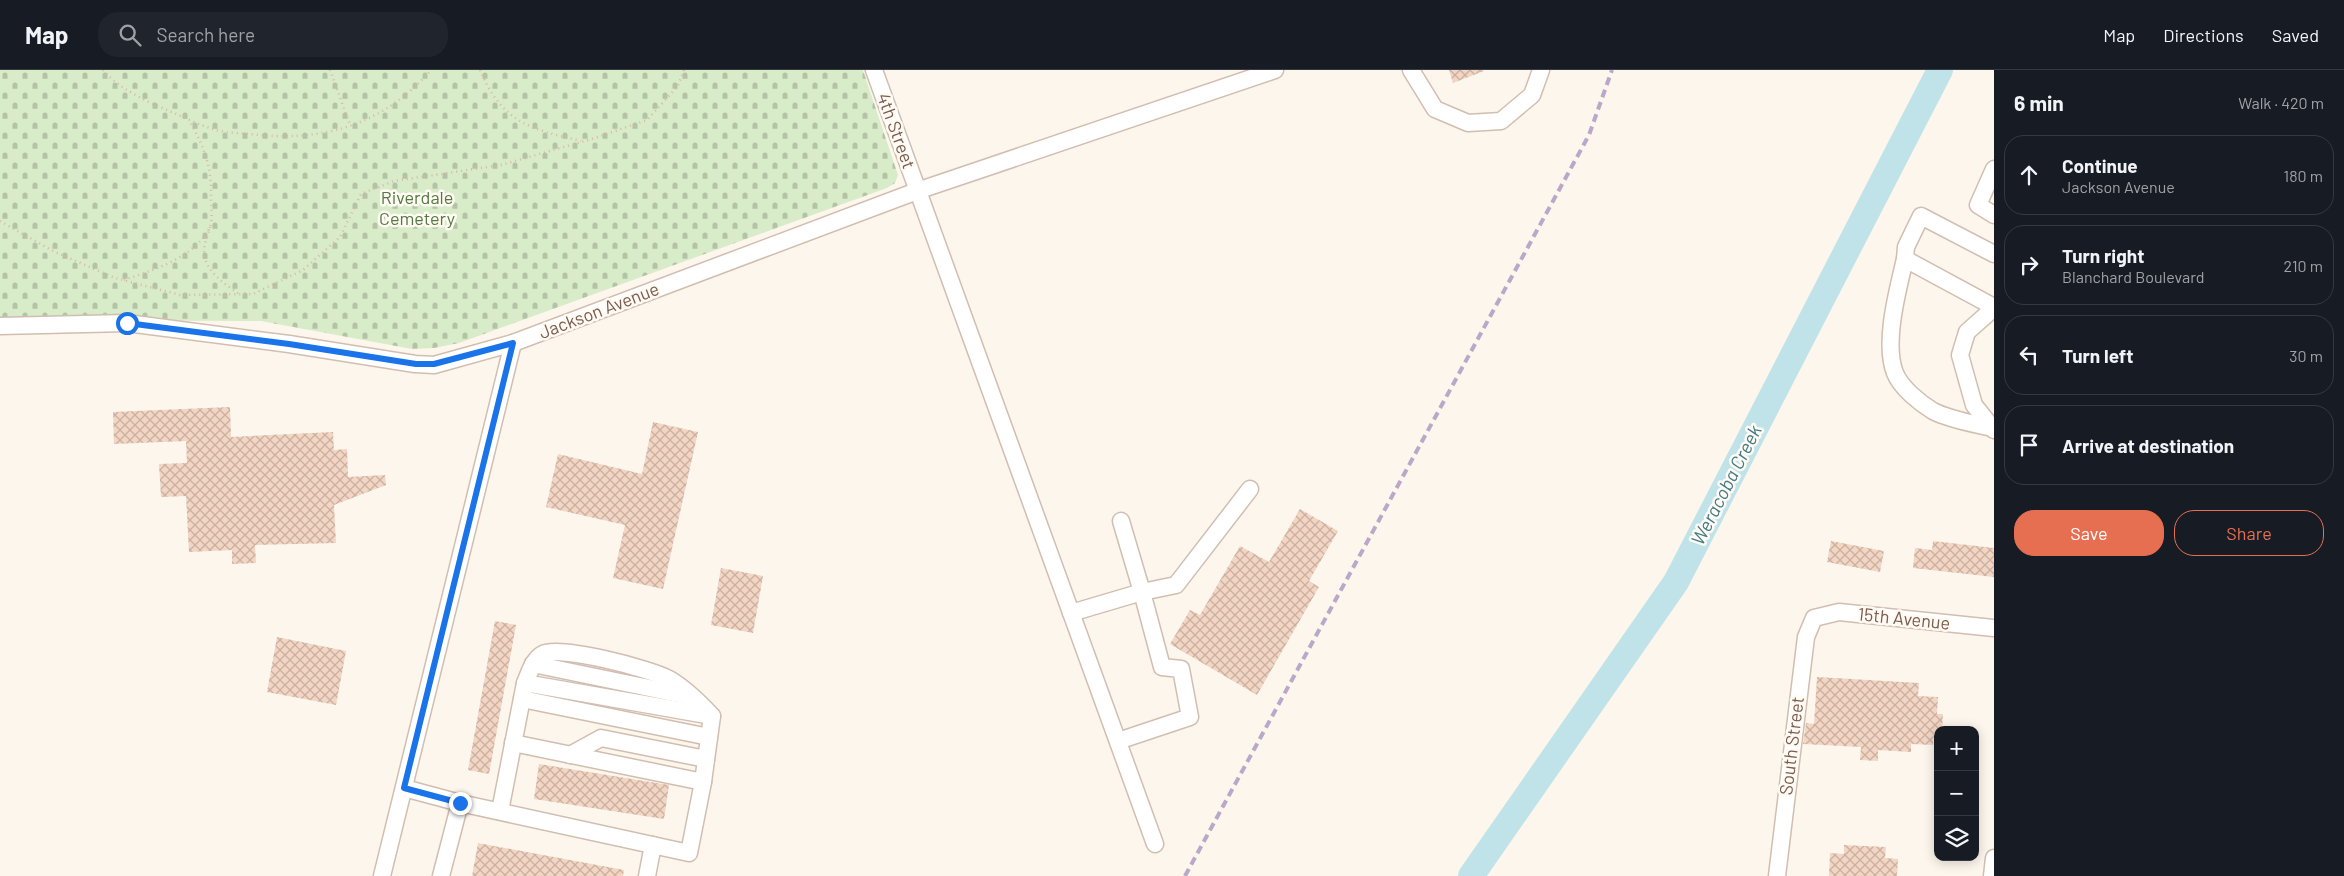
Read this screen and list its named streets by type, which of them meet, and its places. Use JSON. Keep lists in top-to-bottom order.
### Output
{
  "streets": {
    "street": [
      "4th Street",
      "Jackson Avenue",
      "15th Avenue",
      "South Street"
    ]
  },
  "crossings": [
    ["4th Street", "Jackson Avenue"],
    ["15th Avenue", "South Street"]
  ],
  "water": ["Weracoba Creek"],
  "parks": ["Riverdale Cemetery"],
  "page": {
    "header": "Map",
    "search": "Search here",
    "nav": ["Map", "Directions", "Saved"],
    "heading": ["6 min", "Walk · 420 m"],
    "list": [
      ["Continue", "Jackson Avenue", "180 m"],
      ["Turn right", "Blanchard Boulevard", "210 m"],
      ["Turn left", "30 m"],
      "Arrive at destination"
    ],
    "buttons": ["Save", "Share"],
    "map_buttons": ["+", "−"]
  }
}
